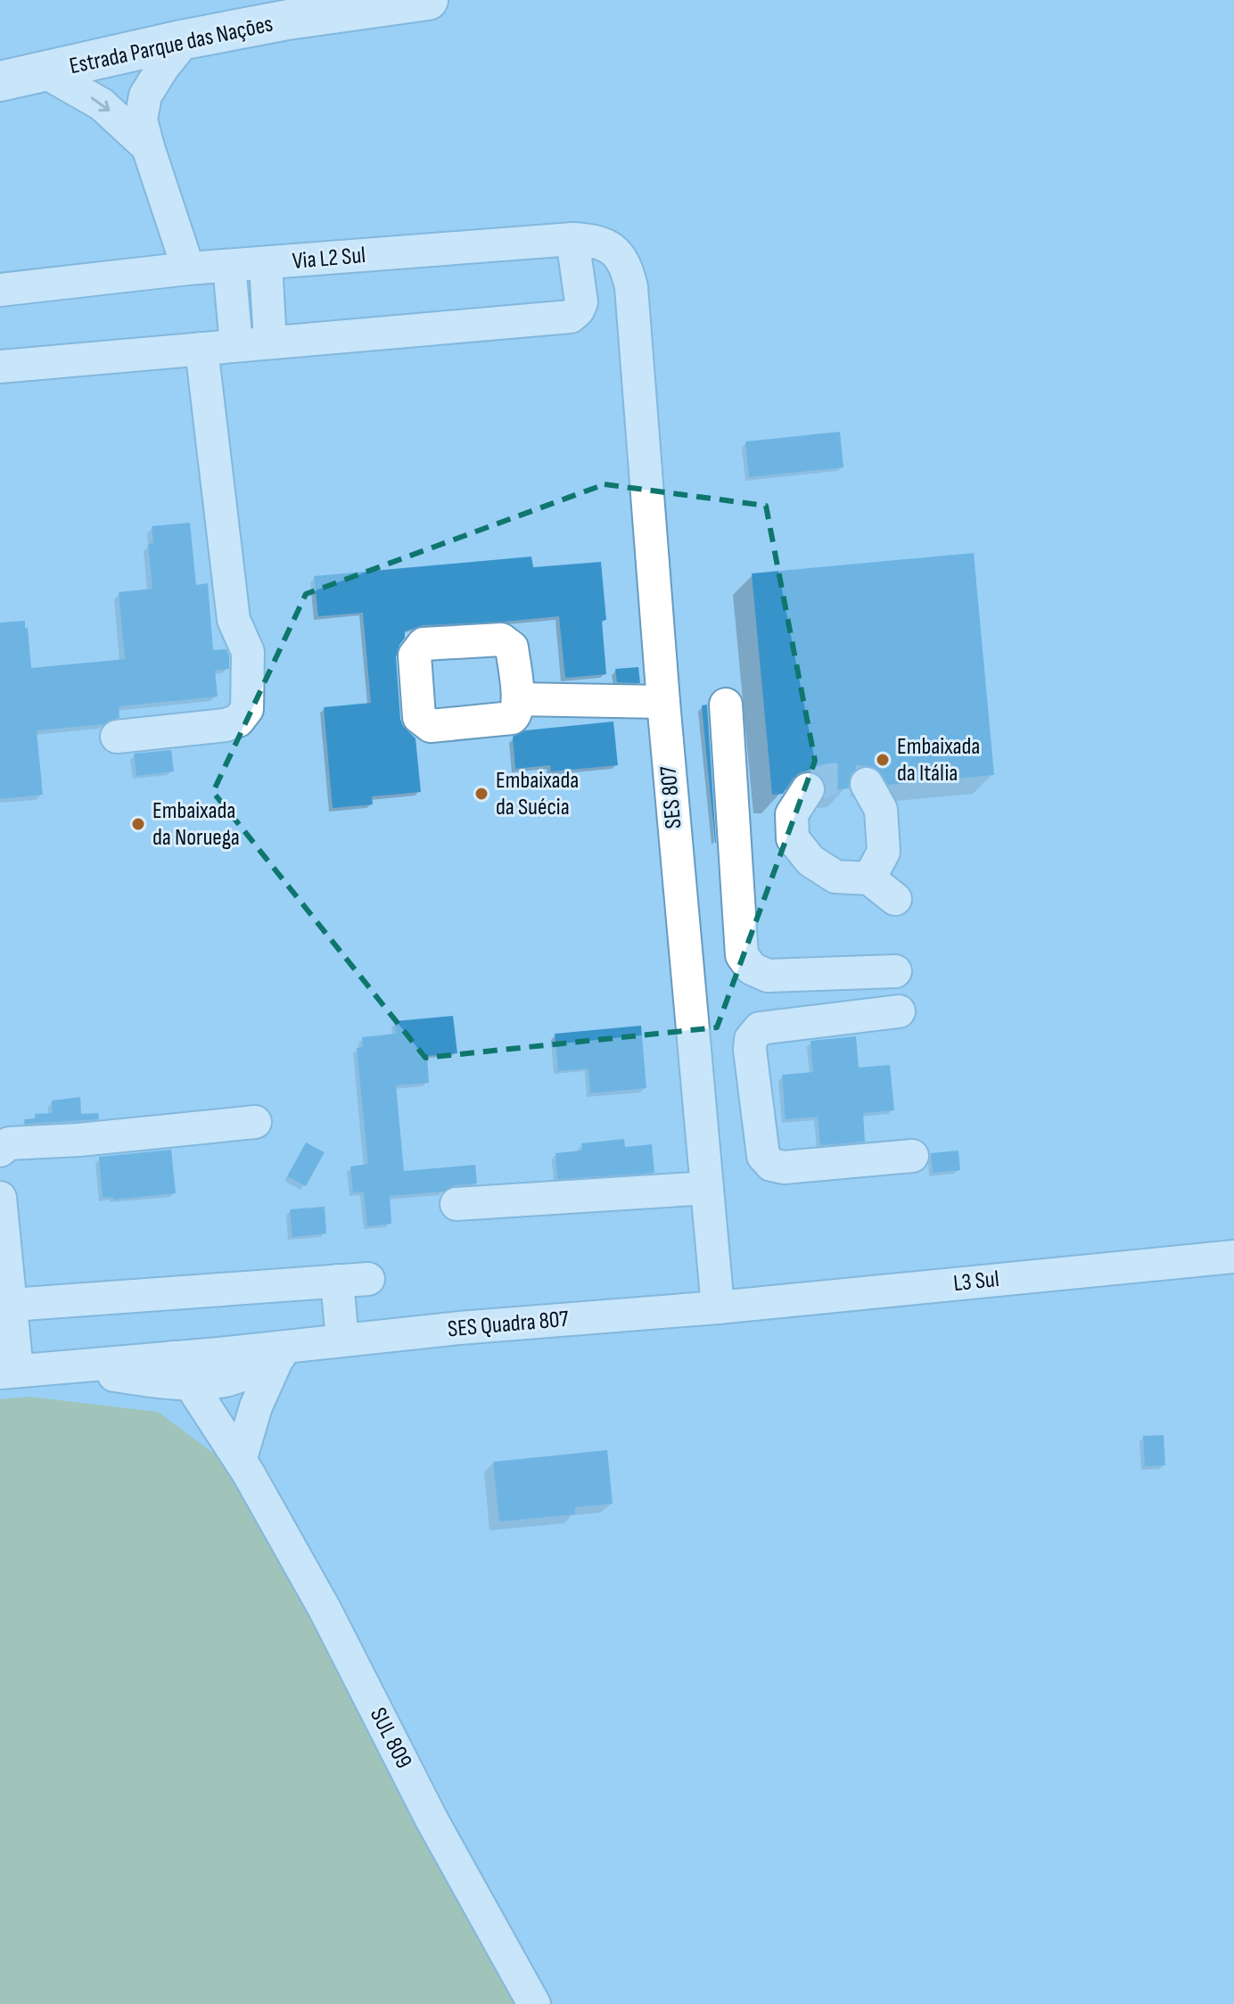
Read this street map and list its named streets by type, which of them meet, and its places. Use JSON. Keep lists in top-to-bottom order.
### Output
{
  "streets": {
    "highway": ["Estrada Parque das Nações"],
    "street": [
      "Via L2 Sul",
      "SES 807",
      "L3 Sul",
      "SES Quadra 807",
      "SUL 809"
    ]
  },
  "crossings": [
    ["Via L2 Sul", "SES 807"],
    ["SES 807", "L3 Sul"],
    ["SES 807", "SES Quadra 807"],
    ["L3 Sul", "SES Quadra 807"],
    ["SES Quadra 807", "SUL 809"]
  ],
  "places": ["Embaixada da Itália", "Embaixada da Suécia", "Embaixada da Noruega"]
}
